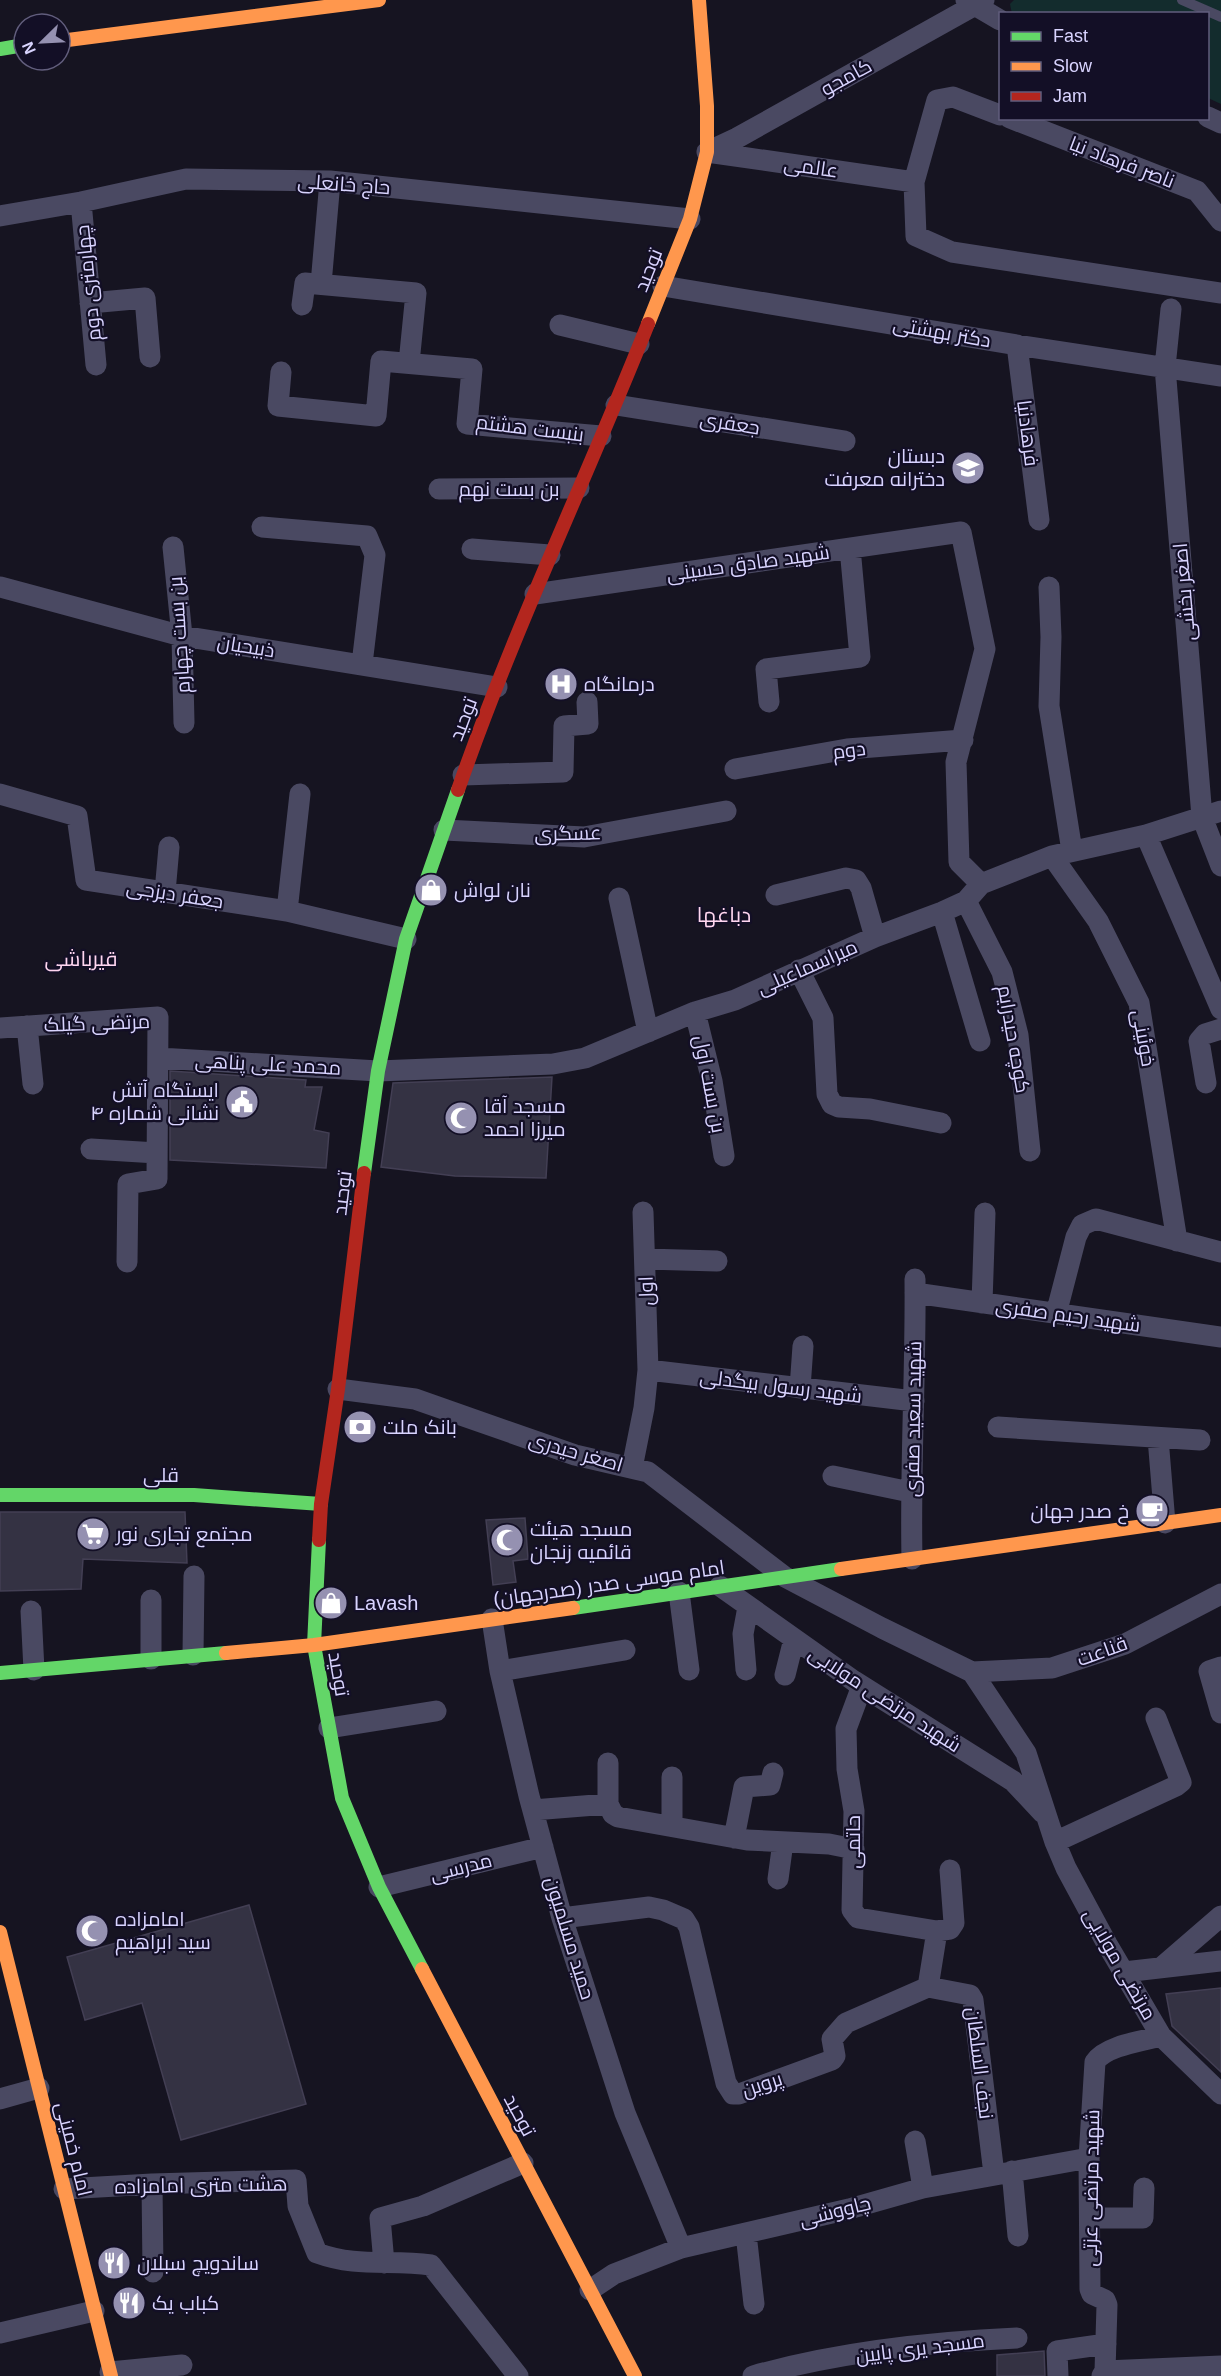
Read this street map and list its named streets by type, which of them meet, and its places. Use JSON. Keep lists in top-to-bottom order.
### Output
{
  "streets": {
    "main road": [
      "توحید",
      "قلی",
      "(صدرجهان) امام موسی صدر",
      "امام خمینی"
    ],
    "street": [
      "کامجو",
      "ناصر فرهاد نیا",
      "عالمی",
      "حاج خانعلی",
      "چهارمتری دوم",
      "دکتر بهشتی",
      "جعفری",
      "بنبست هشتم",
      "فرهادنیا",
      "بن بست نهم",
      "شهید صادق حسینی",
      "اصغر بخشی",
      "بن بست چهارم",
      "ذبیحیان",
      "دوم",
      "عسگری",
      "جعفر دیزجی",
      "میراسماعیلی",
      "مرتضی گیلک",
      "خوئینی",
      "کوچه حیدرایم",
      "محمد علی پناهی",
      "بن بست اول",
      "اول",
      "شهید رحیم صفری",
      "شهید رسول بیگدلی",
      "شهید سعید صفری",
      "اصغر حیدری",
      "قناعت",
      "شهید مرتضی مولایی",
      "حاتمی",
      "مدرسی",
      "حمید مسلمیون",
      "مرتضی مولایی",
      "نجف السلطان",
      "پروین",
      "هشت متری امامزاده",
      "شهید مرتضی عزتی",
      "چاووشی",
      "مسجد یری پایین"
    ]
  },
  "crossings": [
    ["کامجو", "عالمی"],
    ["کامجو", "توحید"],
    ["عالمی", "توحید"],
    ["حاج خانعلی", "توحید"],
    ["حاج خانعلی", "چهارمتری دوم"],
    ["توحید", "دکتر بهشتی"],
    ["توحید", "جعفری"],
    ["توحید", "بنبست هشتم"],
    ["توحید", "بن بست نهم"],
    ["توحید", "شهید صادق حسینی"],
    ["توحید", "ذبیحیان"],
    ["توحید", "عسگری"],
    ["توحید", "جعفر دیزجی"],
    ["توحید", "میراسماعیلی"],
    ["توحید", "محمد علی پناهی"],
    ["توحید", "اصغر حیدری"],
    ["توحید", "قلی"],
    ["توحید", "(صدرجهان) امام موسی صدر"],
    ["توحید", "مدرسی"],
    ["توحید", "چاووشی"],
    ["دکتر بهشتی", "فرهادنیا"],
    ["دکتر بهشتی", "اصغر بخشی"],
    ["شهید صادق حسینی", "دوم"],
    ["اصغر بخشی", "میراسماعیلی"],
    ["بن بست چهارم", "ذبیحیان"],
    ["میراسماعیلی", "خوئینی"],
    ["میراسماعیلی", "کوچه حیدرایم"],
    ["میراسماعیلی", "محمد علی پناهی"],
    ["میراسماعیلی", "بن بست اول"],
    ["مرتضی گیلک", "محمد علی پناهی"],
    ["اول", "شهید رسول بیگدلی"],
    ["اول", "اصغر حیدری"],
    ["شهید رحیم صفری", "شهید سعید صفری"],
    ["شهید رسول بیگدلی", "شهید سعید صفری"],
    ["شهید سعید صفری", "(صدرجهان) امام موسی صدر"],
    ["اصغر حیدری", "(صدرجهان) امام موسی صدر"],
    ["اصغر حیدری", "قناعت"],
    ["اصغر حیدری", "مرتضی مولایی"],
    ["(صدرجهان) امام موسی صدر", "شهید مرتضی مولایی"],
    ["(صدرجهان) امام موسی صدر", "حمید مسلمیون"],
    ["قناعت", "مرتضی مولایی"],
    ["شهید مرتضی مولایی", "حاتمی"],
    ["شهید مرتضی مولایی", "مرتضی مولایی"],
    ["مدرسی", "حمید مسلمیون"],
    ["حمید مسلمیون", "پروین"],
    ["حمید مسلمیون", "چاووشی"],
    ["مرتضی مولایی", "شهید مرتضی عزتی"],
    ["نجف السلطان", "پروین"],
    ["نجف السلطان", "چاووشی"],
    ["امام خمینی", "هشت متری امامزاده"],
    ["شهید مرتضی عزتی", "چاووشی"]
  ],
  "districts": ["دباغها", "قیرباشی"],
  "places": {
    "school or university": ["دبستان دخترانه معرفت"],
    "hospital": ["درمانگاه"],
    "shop": ["نان لواش", "Lavash"],
    "public building": ["ایستگاه آتش نشانی شماره ۴"],
    "mosque": ["مسجد آقا میرزا احمد", "مسجد هیئت قائمیه زنجان", "امامزاده سید ابراهیم"],
    "bank": ["بانک ملت"],
    "cafe": ["خ صدر جهان"],
    "supermarket": ["مجتمع تجارى نور"],
    "restaurant": ["ساندویچ سبلان", "کباب یک"]
  },
  "legend": ["Fast", "Slow", "Jam"],
  "north": "bottom left"
}
